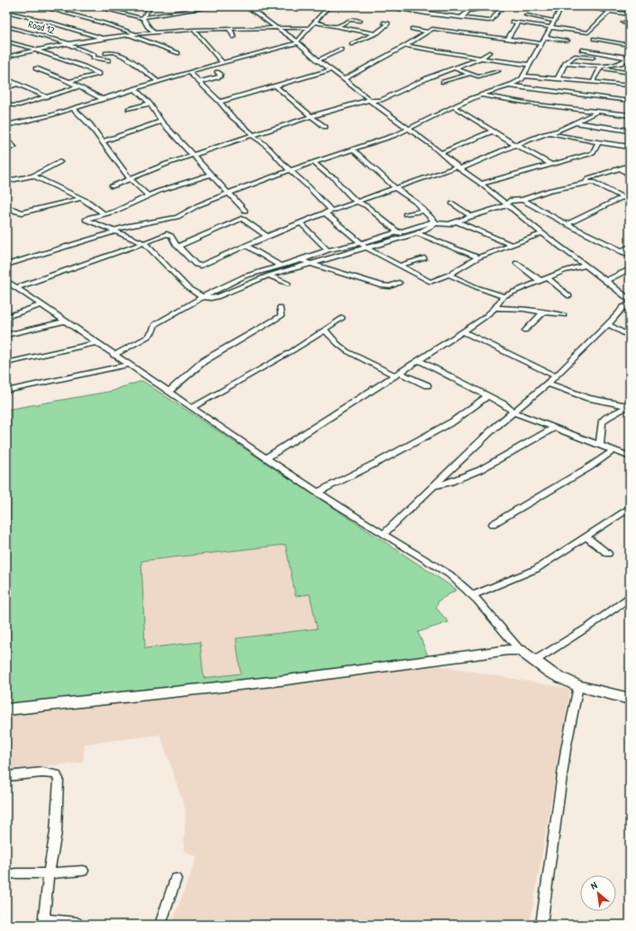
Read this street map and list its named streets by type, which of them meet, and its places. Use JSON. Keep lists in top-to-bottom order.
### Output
{
  "streets": {
    "street": ["Road 12"]
  },
  "north": "top left"
}
